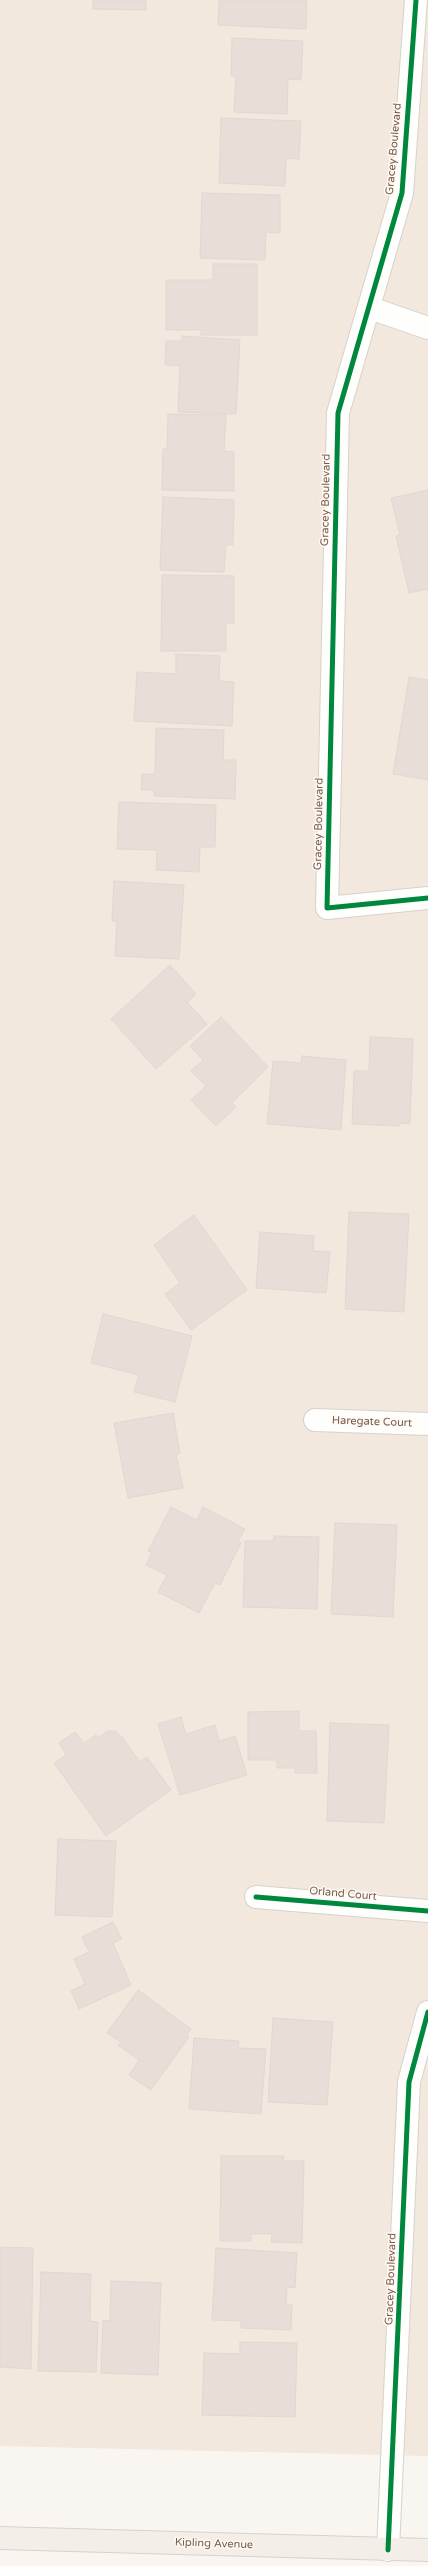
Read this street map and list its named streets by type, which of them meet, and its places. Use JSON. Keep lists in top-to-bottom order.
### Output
{
  "streets": {
    "main road": ["Kipling Avenue"],
    "street": ["Gracey Boulevard", "Haregate Court", "Orland Court"]
  },
  "crossings": [
    ["Gracey Boulevard", "Kipling Avenue"]
  ]
}
